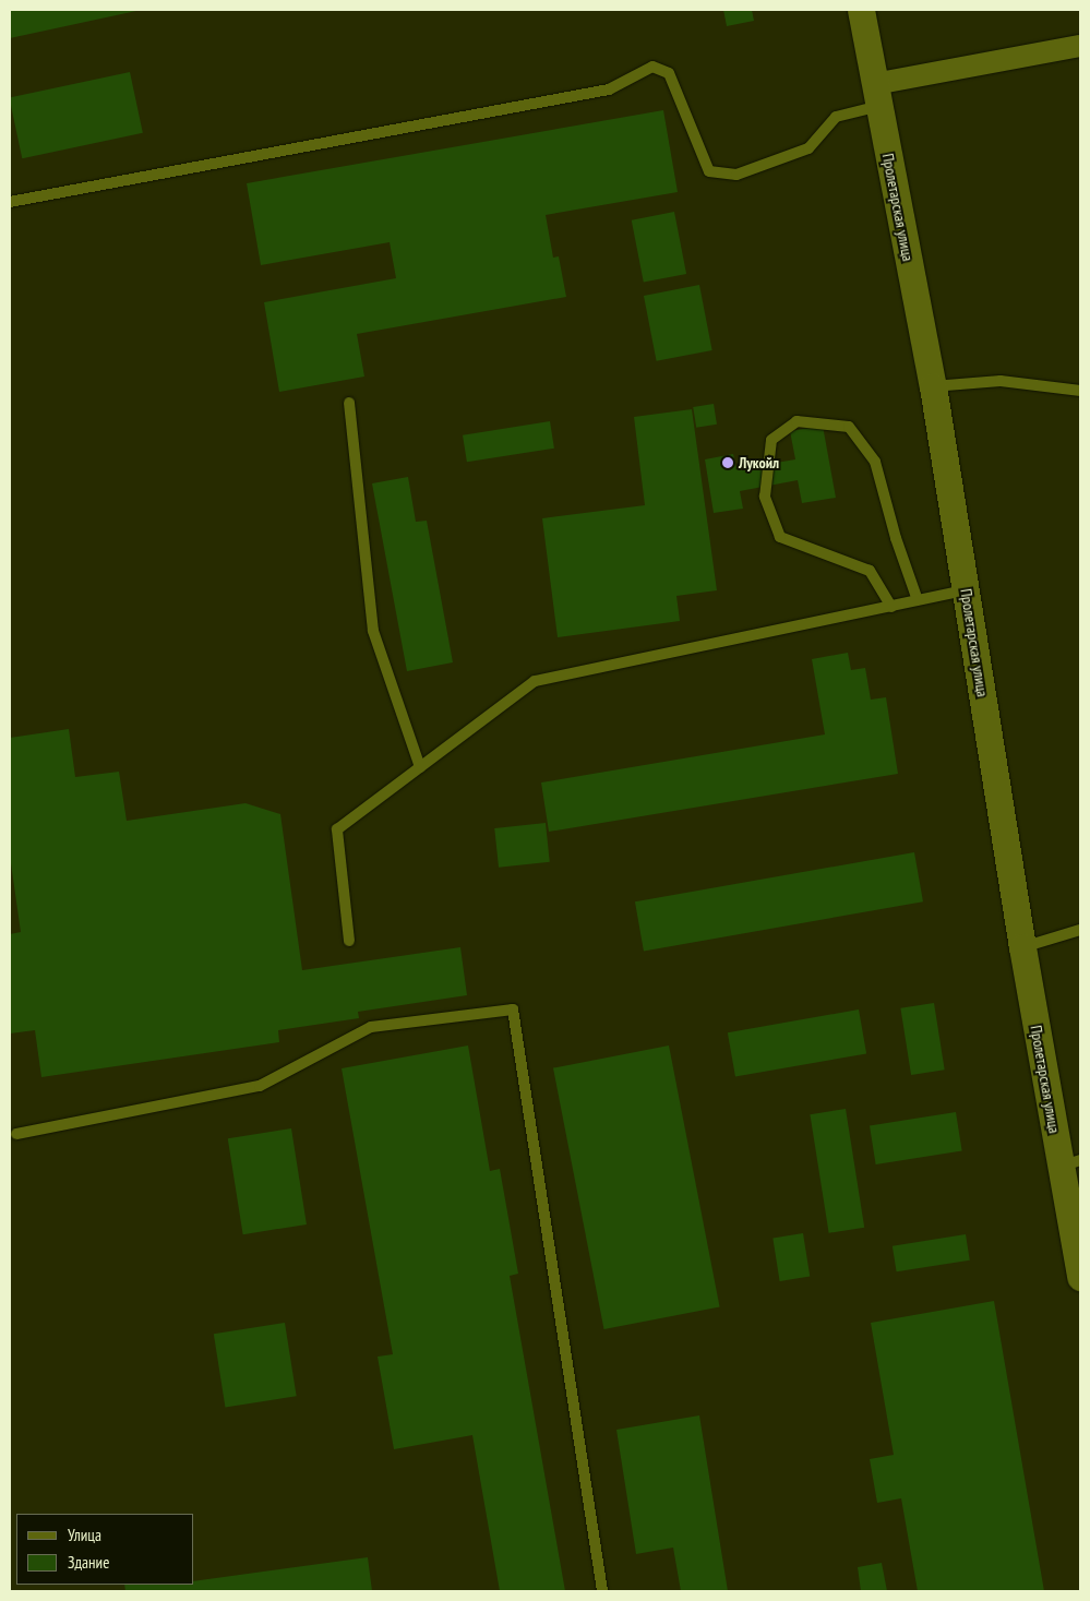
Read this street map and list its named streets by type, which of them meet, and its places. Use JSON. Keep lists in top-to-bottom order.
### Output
{
  "streets": {
    "street": ["Пролетарская улица"]
  },
  "places": ["Лукойл"],
  "legend": ["Улица", "Здание"]
}
